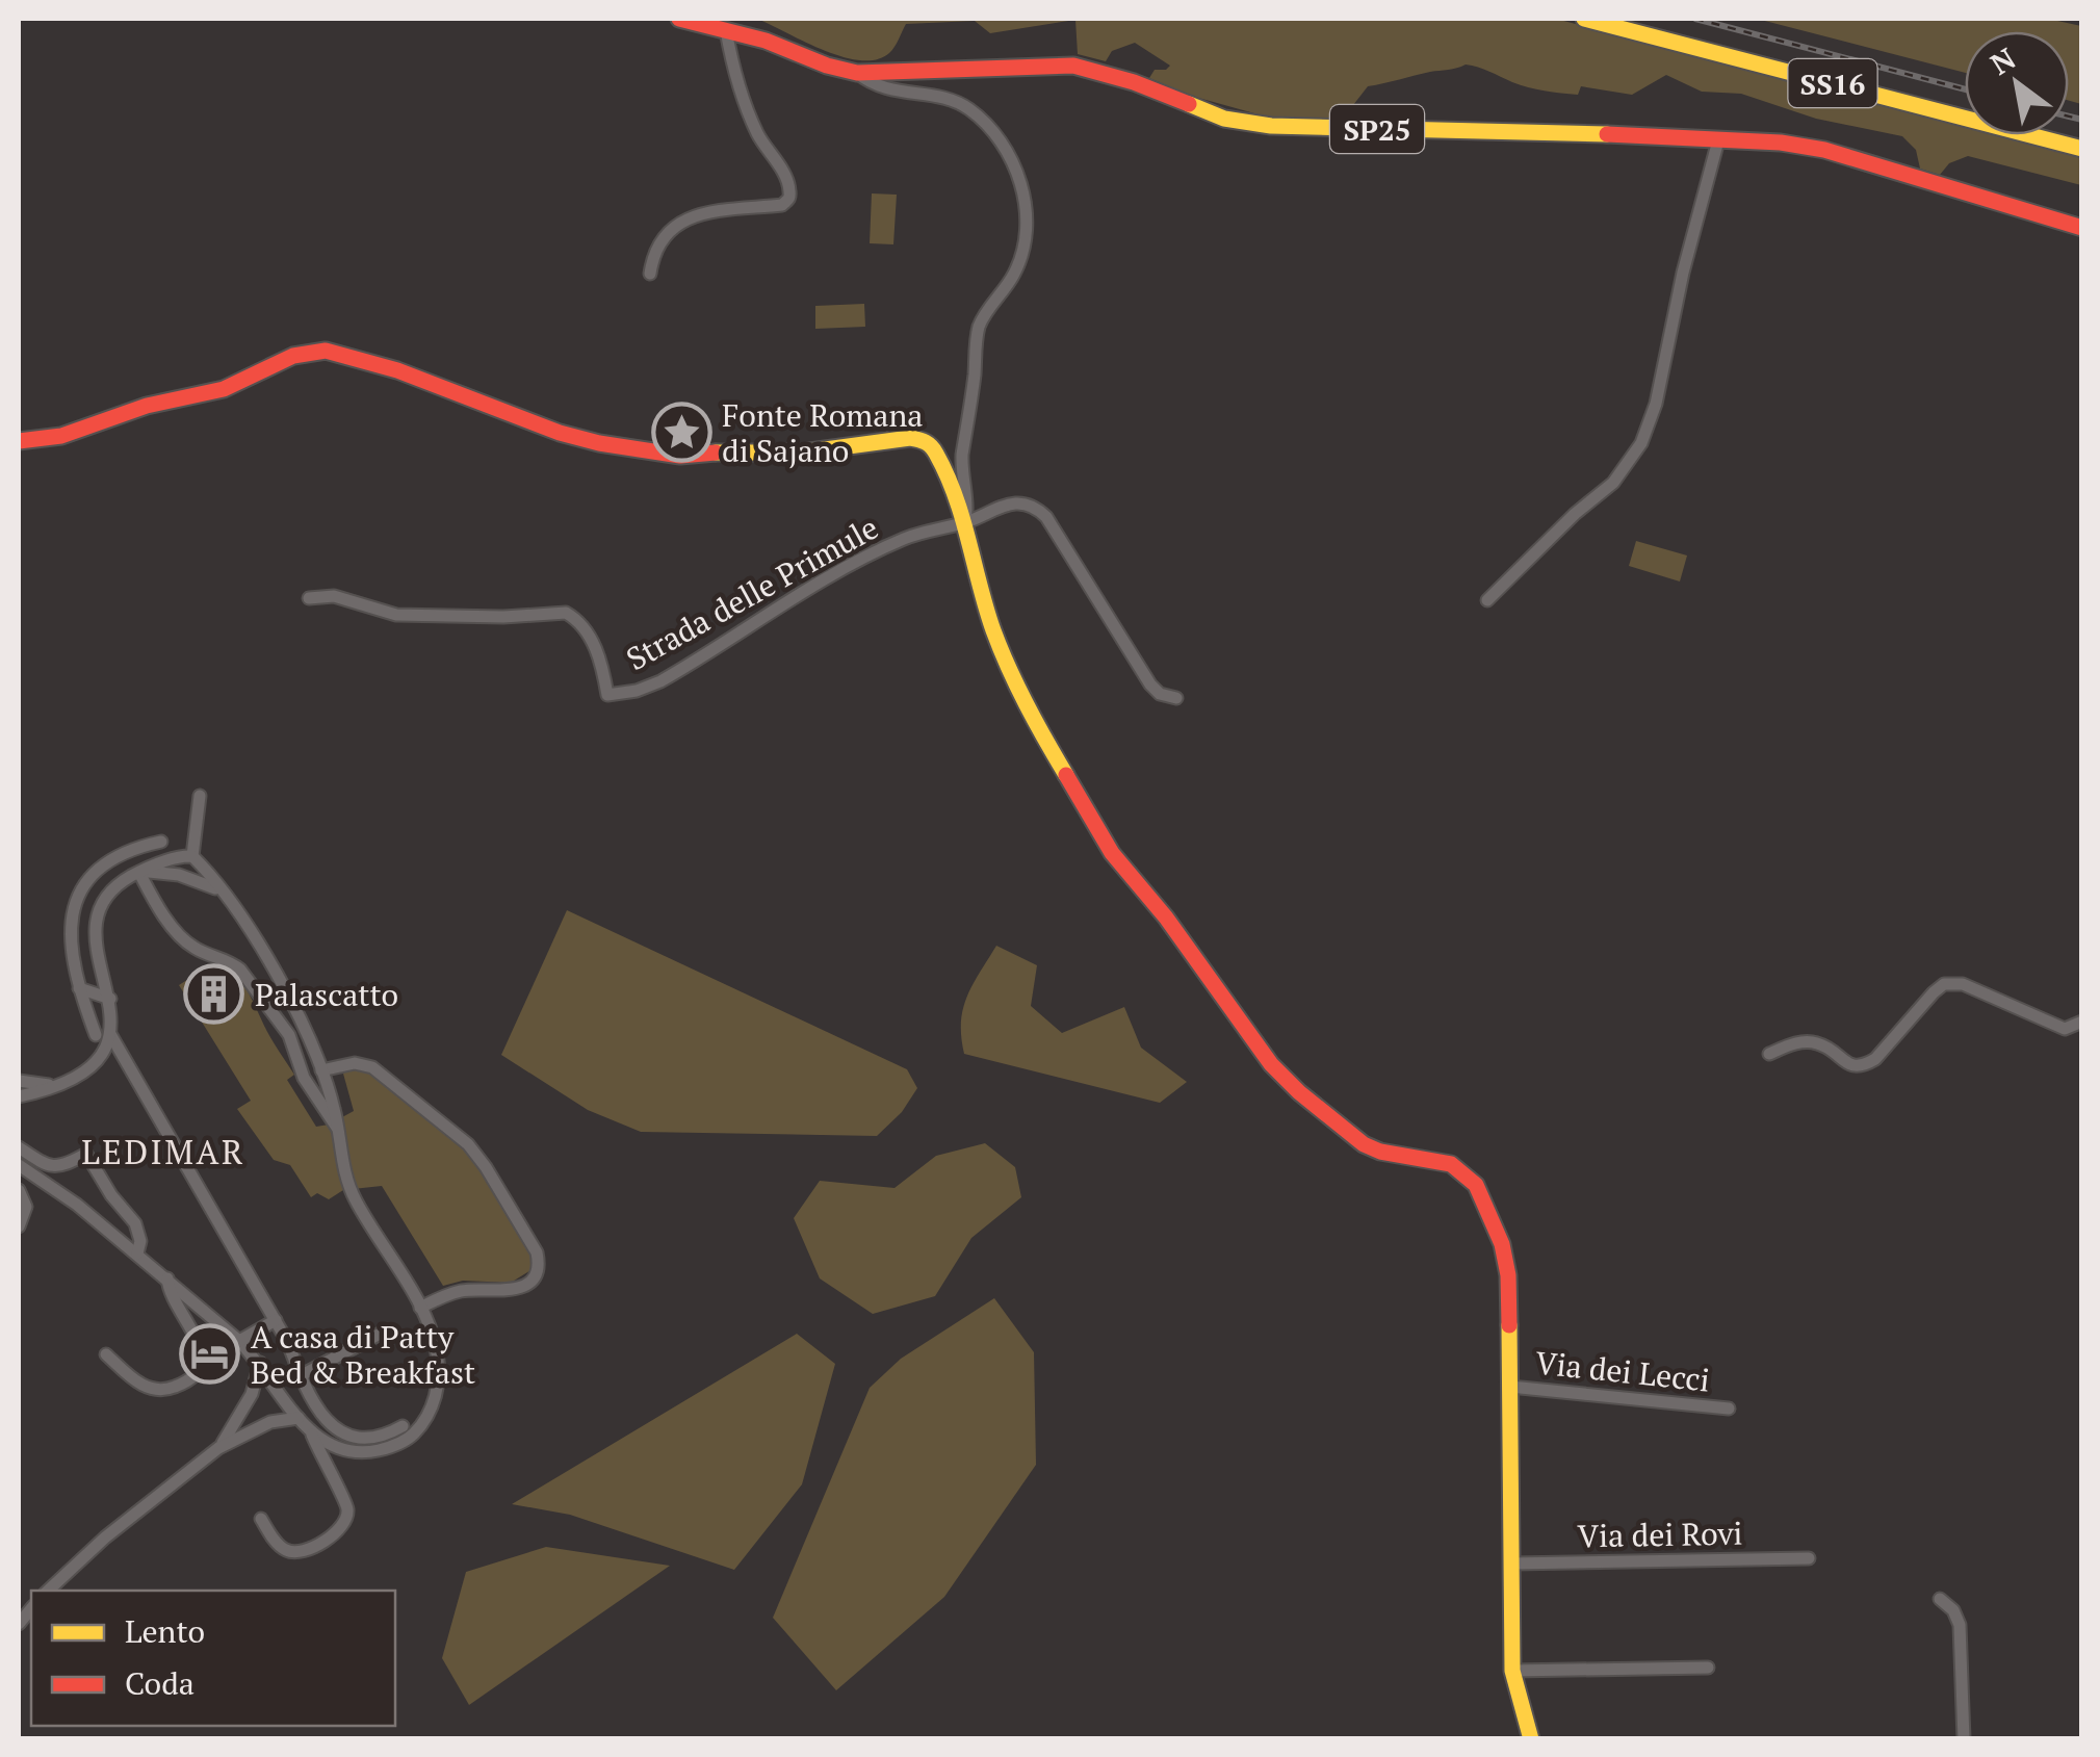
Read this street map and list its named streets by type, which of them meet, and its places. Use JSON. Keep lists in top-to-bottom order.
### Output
{
  "streets": {
    "street": [
      "SS16",
      "SP25",
      "Strada delle Primule",
      "Via dei Lecci",
      "Via dei Rovi"
    ]
  },
  "districts": ["LEDIMAR"],
  "places": {
    "place": ["Fonte Romana di Sajano"],
    "building": ["Palascatto"],
    "hotel": ["A casa di Patty Bed & Breakfast"]
  },
  "legend": ["Lento", "Coda"],
  "north": "top left"
}
